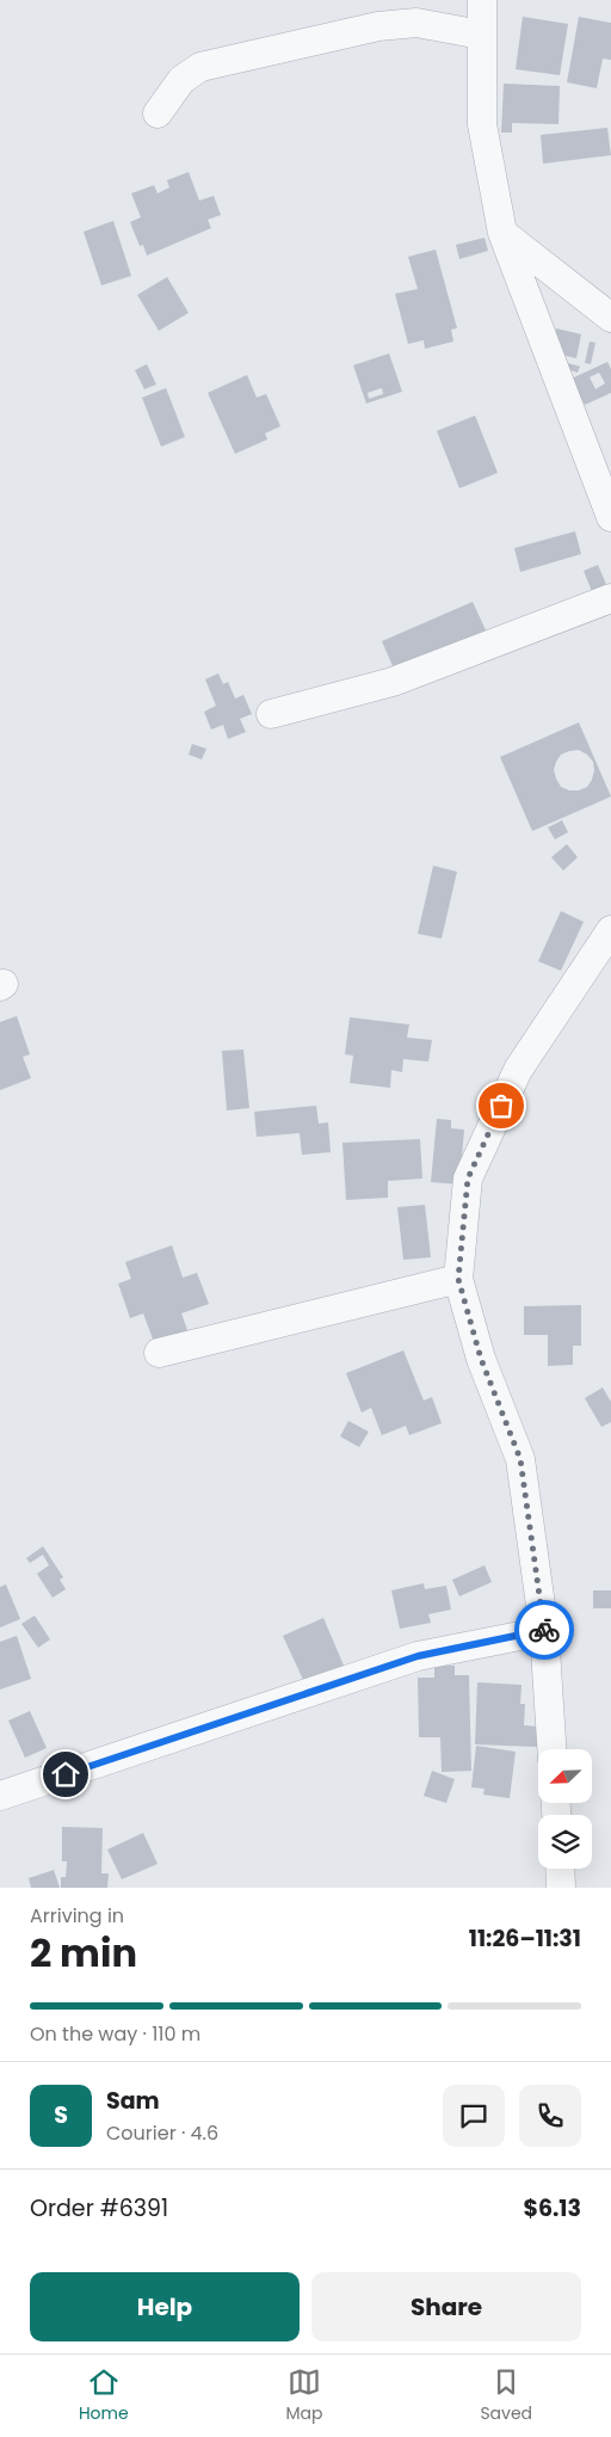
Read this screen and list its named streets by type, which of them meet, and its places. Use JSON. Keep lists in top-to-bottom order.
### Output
{
  "north": "bottom left",
  "page": {
    "heading": ["2 min", "Arriving in", "11:26–11:31"],
    "panel": [
      "Sam",
      "Courier · 4.6",
      "Order #6391",
      "$6.13"
    ],
    "bar": "On the way · 110 m",
    "round": "S",
    "buttons": ["Help", "Share"],
    "tabs": ["Home", "Map", "Saved"]
  }
}
